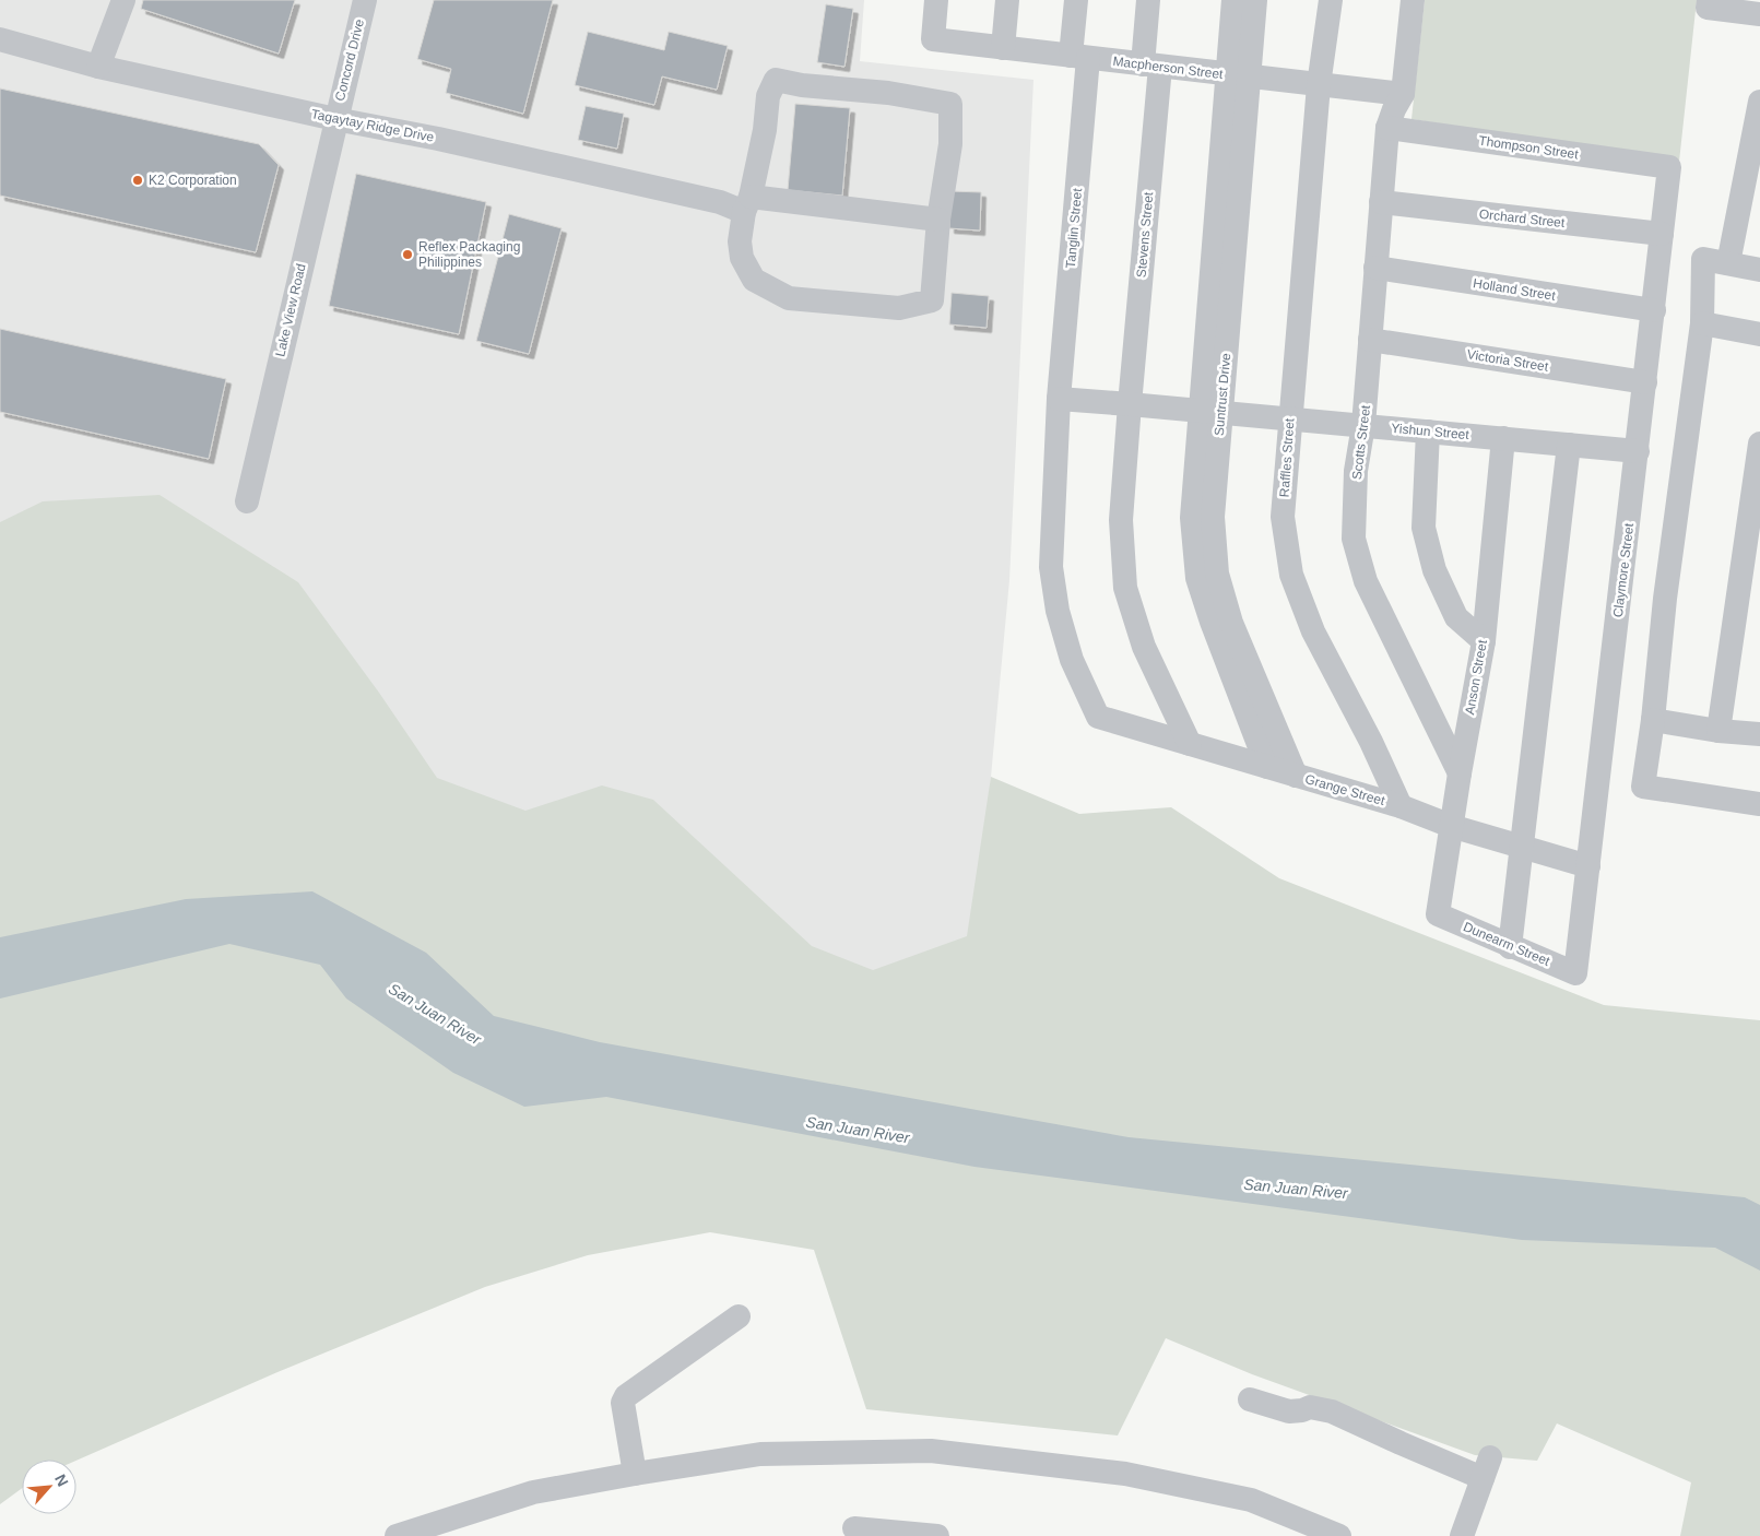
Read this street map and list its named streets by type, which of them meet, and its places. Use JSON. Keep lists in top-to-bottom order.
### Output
{
  "streets": {
    "street": [
      "Concord Drive",
      "Macpherson Street",
      "Tagaytay Ridge Drive",
      "Thompson Street",
      "Orchard Street",
      "Tanglin Street",
      "Stevens Street",
      "Holland Street",
      "Lake View Road",
      "Victoria Street",
      "Suntrust Drive",
      "Yishun Street",
      "Scotts Street",
      "Raffles Street",
      "Claymore Street",
      "Anson Street",
      "Grange Street",
      "Dunearm Street"
    ]
  },
  "crossings": [
    ["Concord Drive", "Tagaytay Ridge Drive"],
    ["Concord Drive", "Lake View Road"],
    ["Macpherson Street", "Tanglin Street"],
    ["Macpherson Street", "Stevens Street"],
    ["Macpherson Street", "Suntrust Drive"],
    ["Macpherson Street", "Scotts Street"],
    ["Macpherson Street", "Raffles Street"],
    ["Tagaytay Ridge Drive", "Lake View Road"],
    ["Thompson Street", "Scotts Street"],
    ["Thompson Street", "Claymore Street"],
    ["Orchard Street", "Scotts Street"],
    ["Orchard Street", "Claymore Street"],
    ["Tanglin Street", "Yishun Street"],
    ["Tanglin Street", "Grange Street"],
    ["Stevens Street", "Yishun Street"],
    ["Stevens Street", "Grange Street"],
    ["Holland Street", "Scotts Street"],
    ["Holland Street", "Claymore Street"],
    ["Victoria Street", "Scotts Street"],
    ["Victoria Street", "Claymore Street"],
    ["Suntrust Drive", "Yishun Street"],
    ["Suntrust Drive", "Grange Street"],
    ["Yishun Street", "Scotts Street"],
    ["Yishun Street", "Raffles Street"],
    ["Yishun Street", "Claymore Street"],
    ["Yishun Street", "Anson Street"],
    ["Scotts Street", "Anson Street"],
    ["Raffles Street", "Grange Street"],
    ["Claymore Street", "Grange Street"],
    ["Claymore Street", "Dunearm Street"],
    ["Anson Street", "Grange Street"],
    ["Anson Street", "Dunearm Street"]
  ],
  "water": ["San Juan River"],
  "places": ["K2 Corporation", "Reflex Packaging Philippines"],
  "north": "top right"
}
